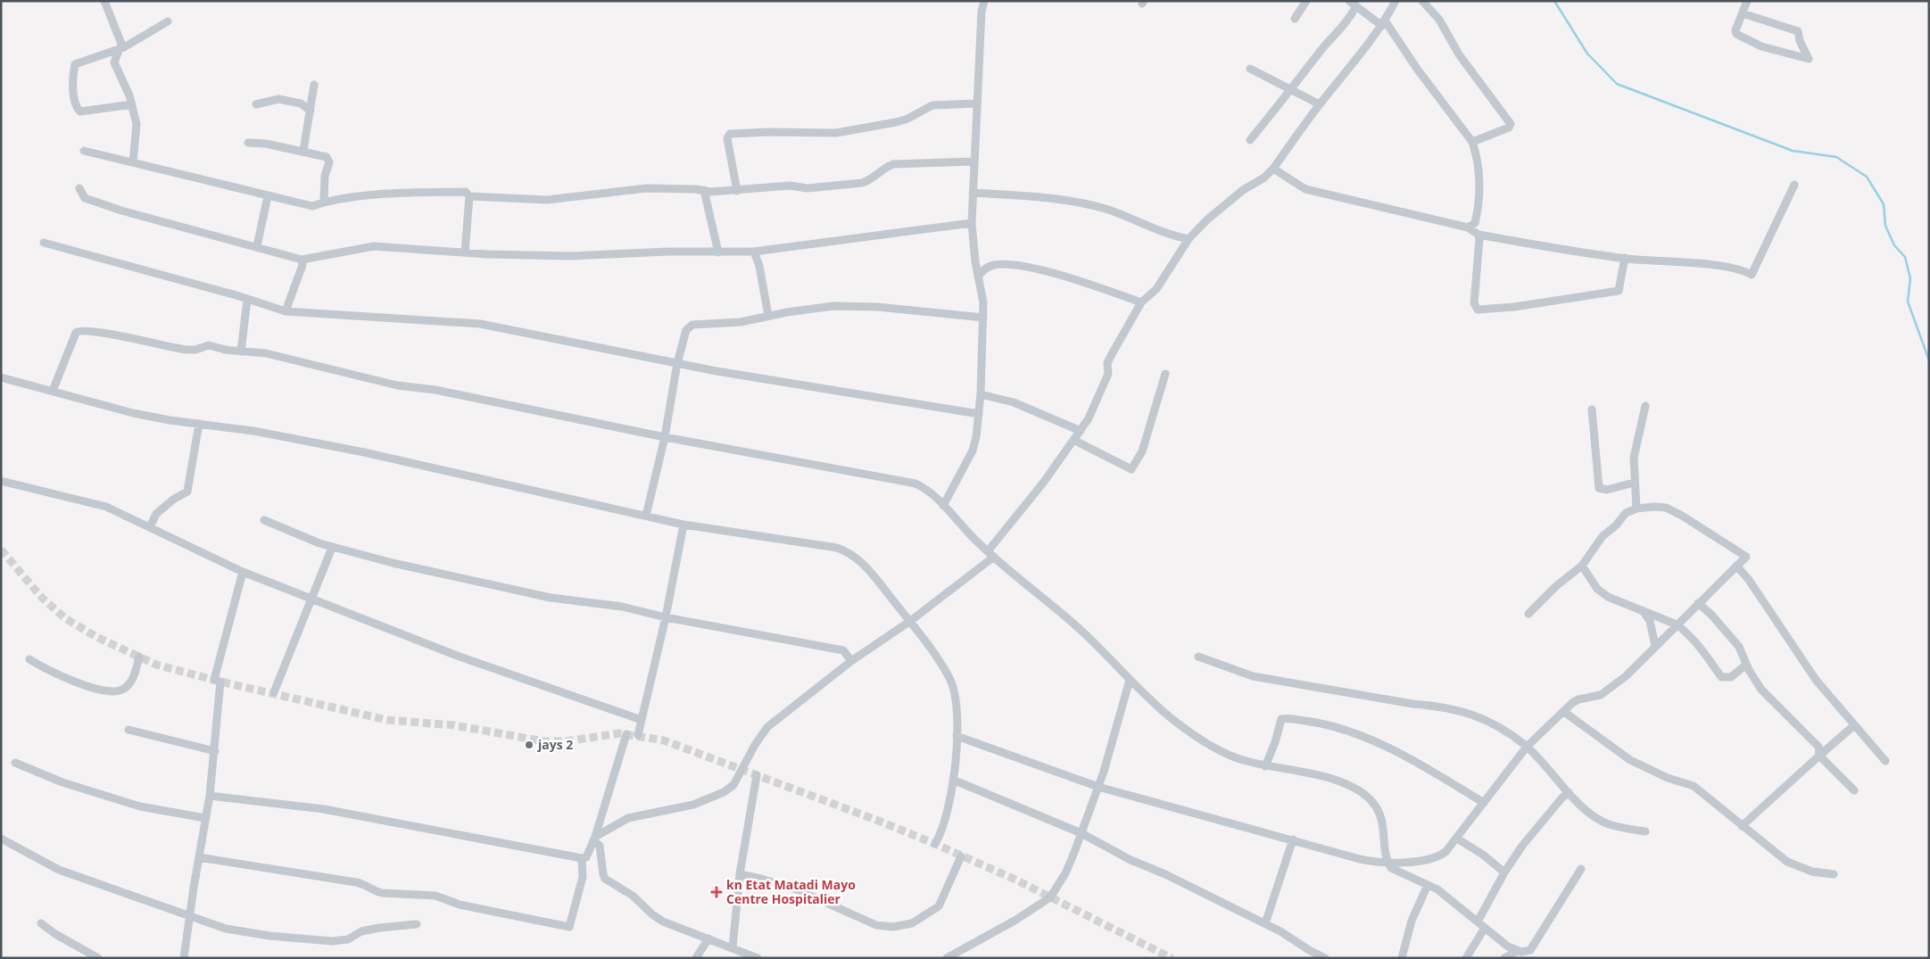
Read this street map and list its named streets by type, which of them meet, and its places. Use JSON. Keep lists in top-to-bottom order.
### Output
{
  "places": {
    "other": ["jays 2"],
    "health": ["kn Etat Matadi Mayo Centre Hospitalier"]
  }
}
